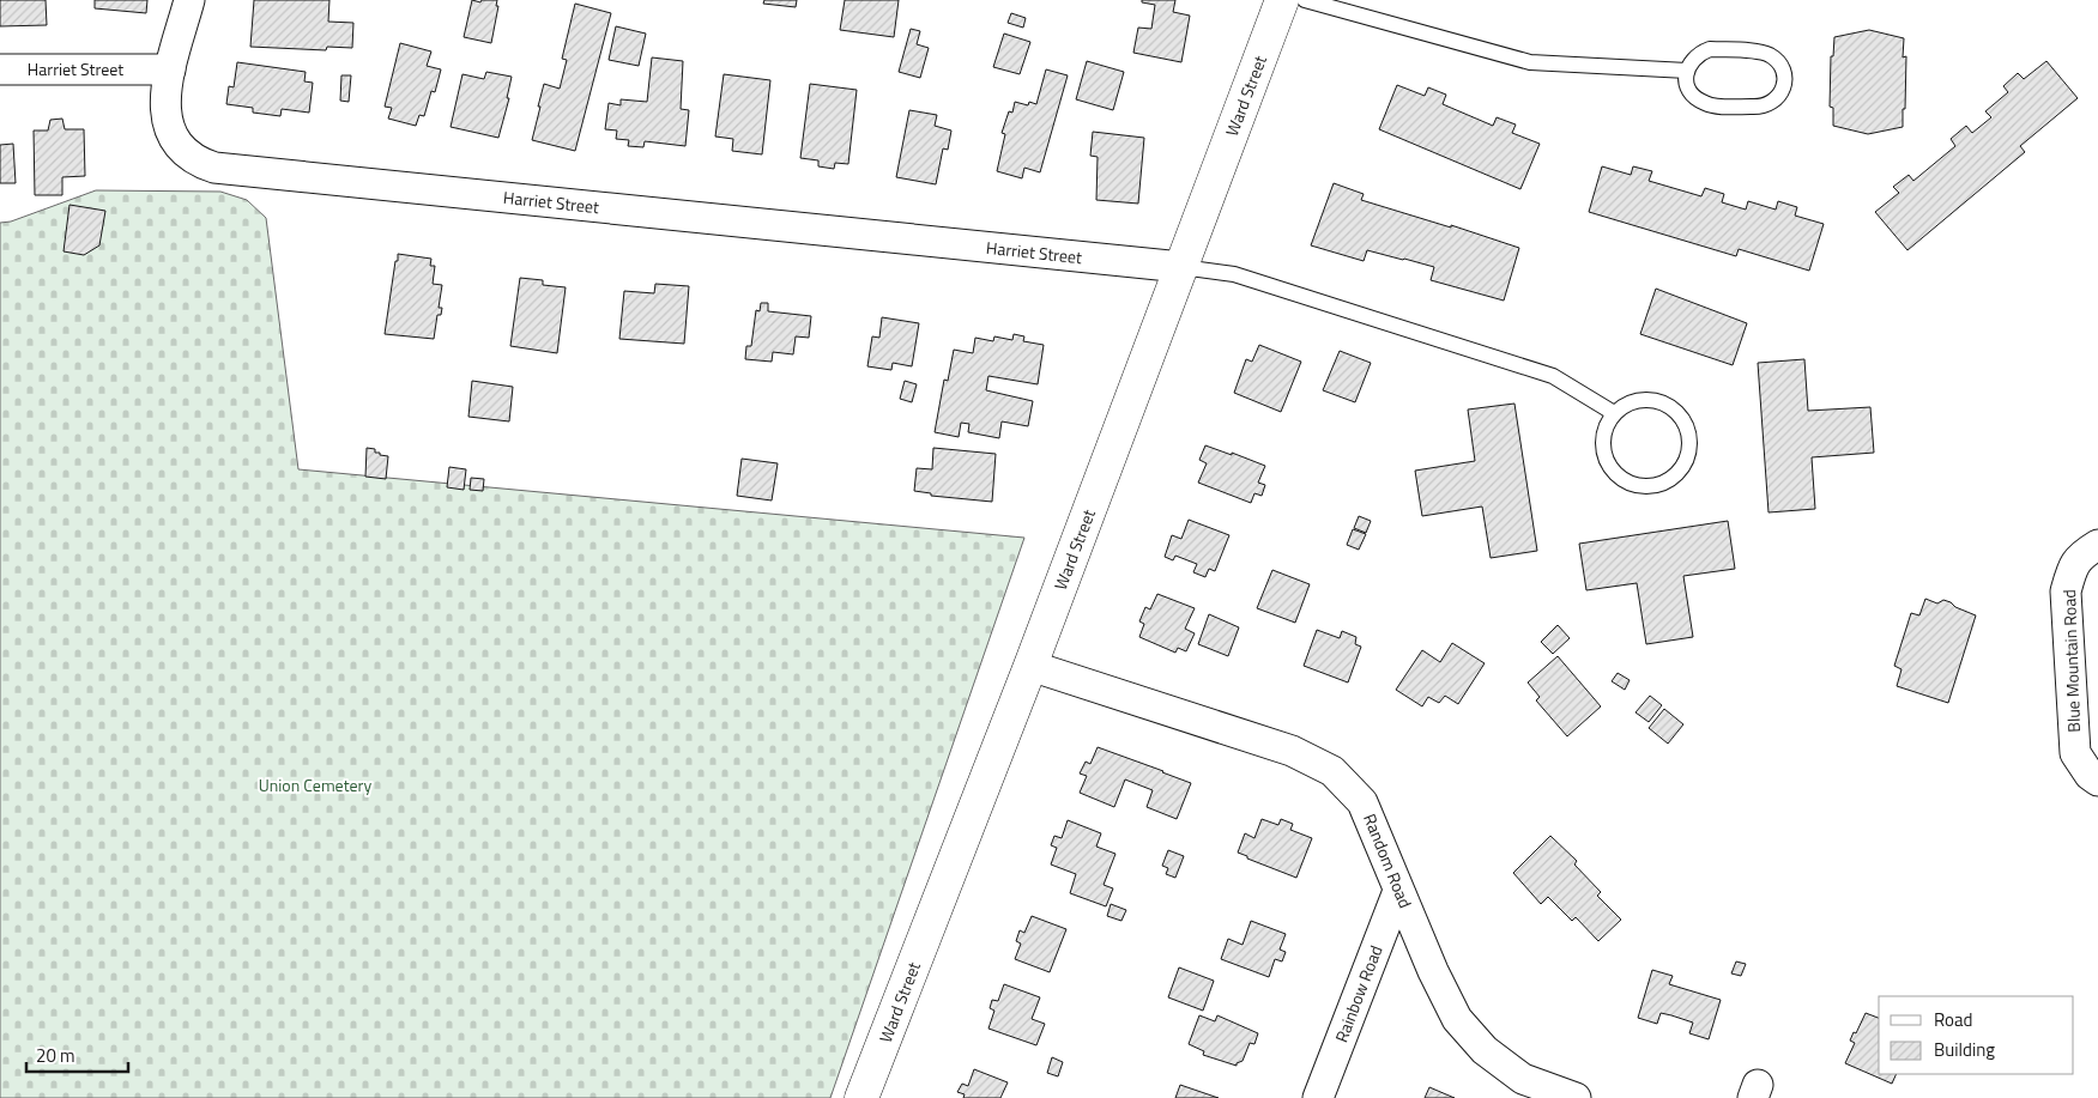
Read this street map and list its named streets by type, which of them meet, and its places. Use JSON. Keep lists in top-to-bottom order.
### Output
{
  "streets": {
    "main road": ["Ward Street"],
    "street": [
      "Harriet Street",
      "Blue Mountain Road",
      "Random Road",
      "Rainbow Road"
    ]
  },
  "crossings": [
    ["Harriet Street", "Ward Street"],
    ["Ward Street", "Random Road"],
    ["Random Road", "Rainbow Road"]
  ],
  "parks": ["Union Cemetery"],
  "legend": ["Road", "Building"],
  "scale_bar": "20 m"
}
